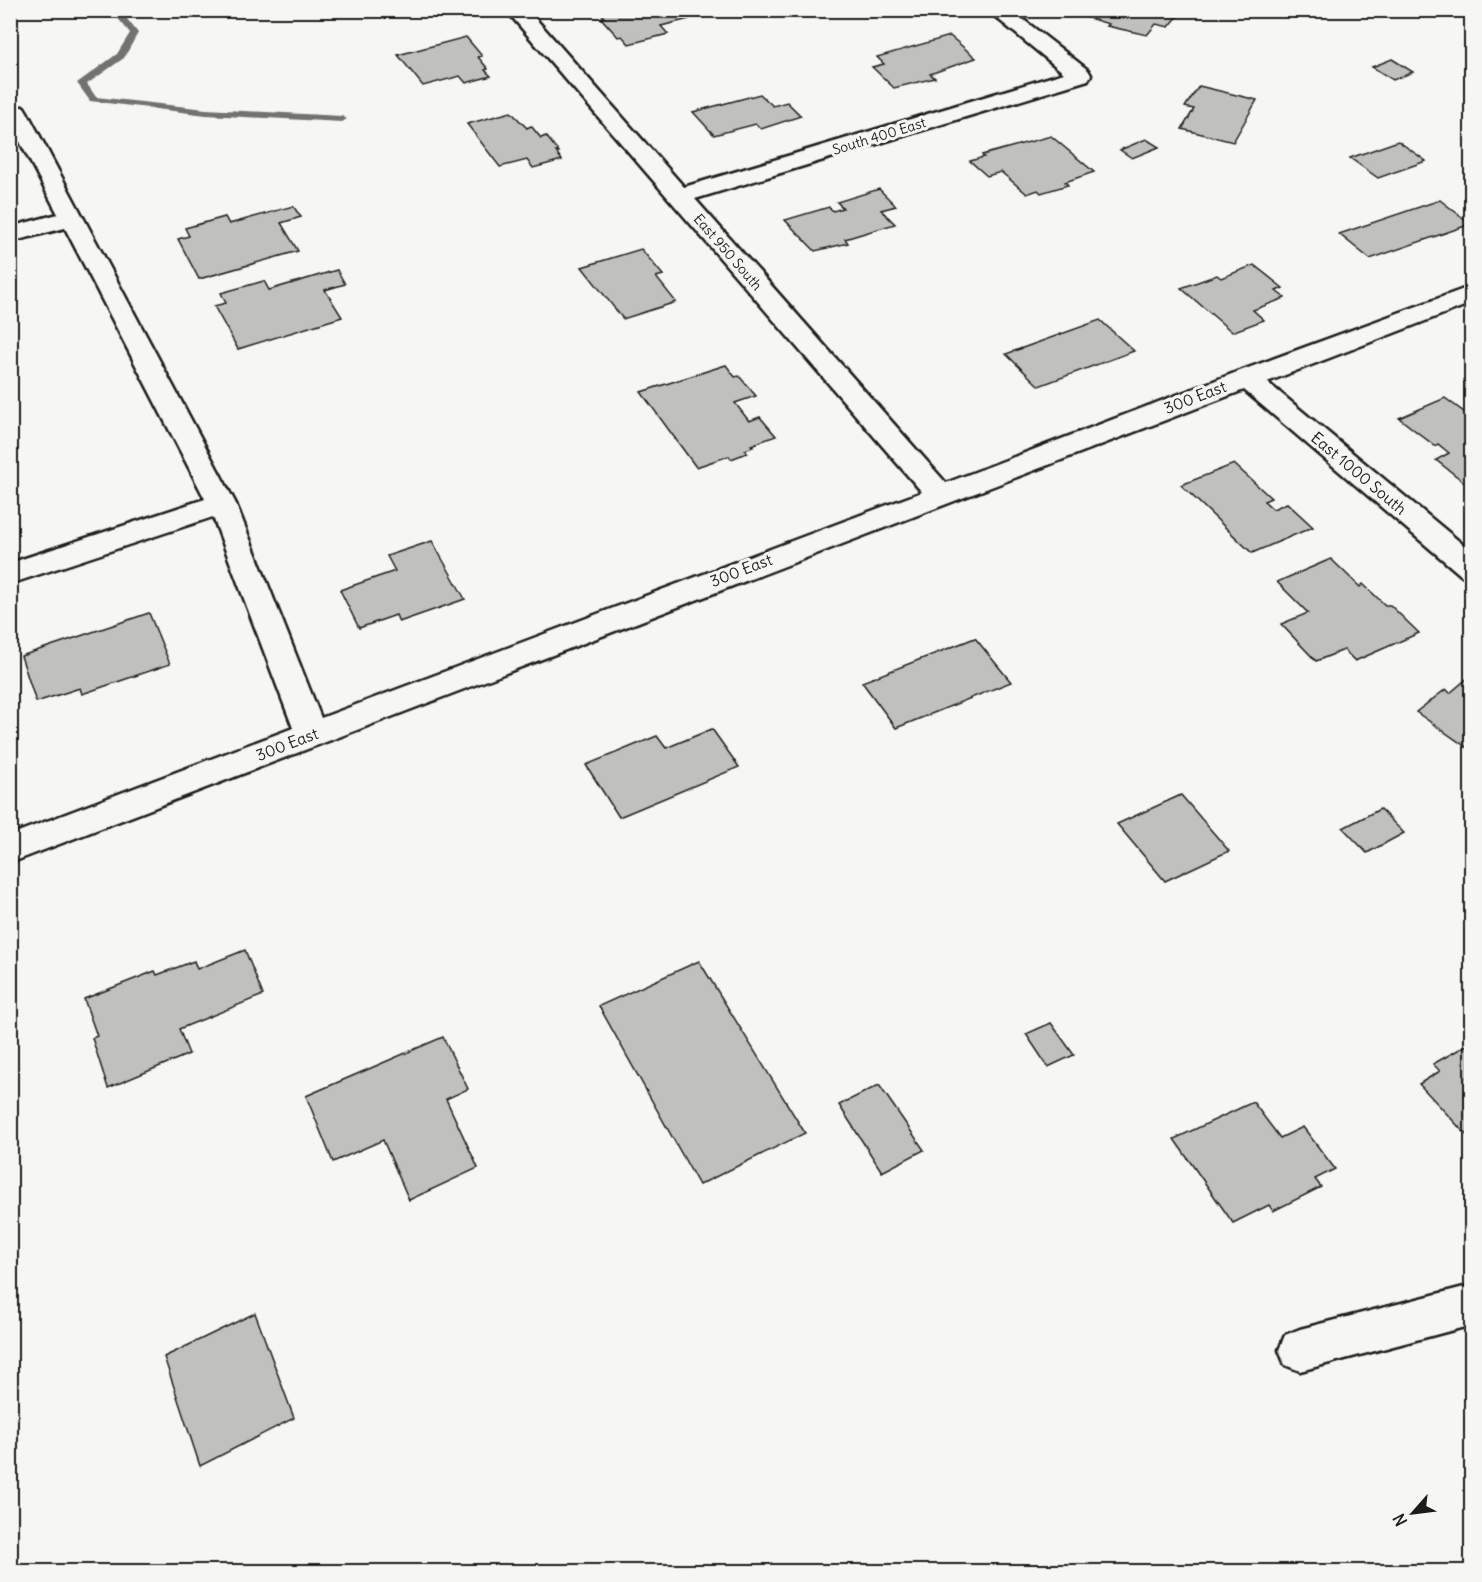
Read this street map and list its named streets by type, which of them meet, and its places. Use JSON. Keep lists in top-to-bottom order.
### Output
{
  "streets": {
    "street": [
      "South 400 East",
      "East 950 South",
      "300 East",
      "East 1000 South"
    ]
  },
  "crossings": [
    ["South 400 East", "East 950 South"],
    ["East 950 South", "300 East"],
    ["300 East", "East 1000 South"]
  ],
  "north": "bottom left"
}
